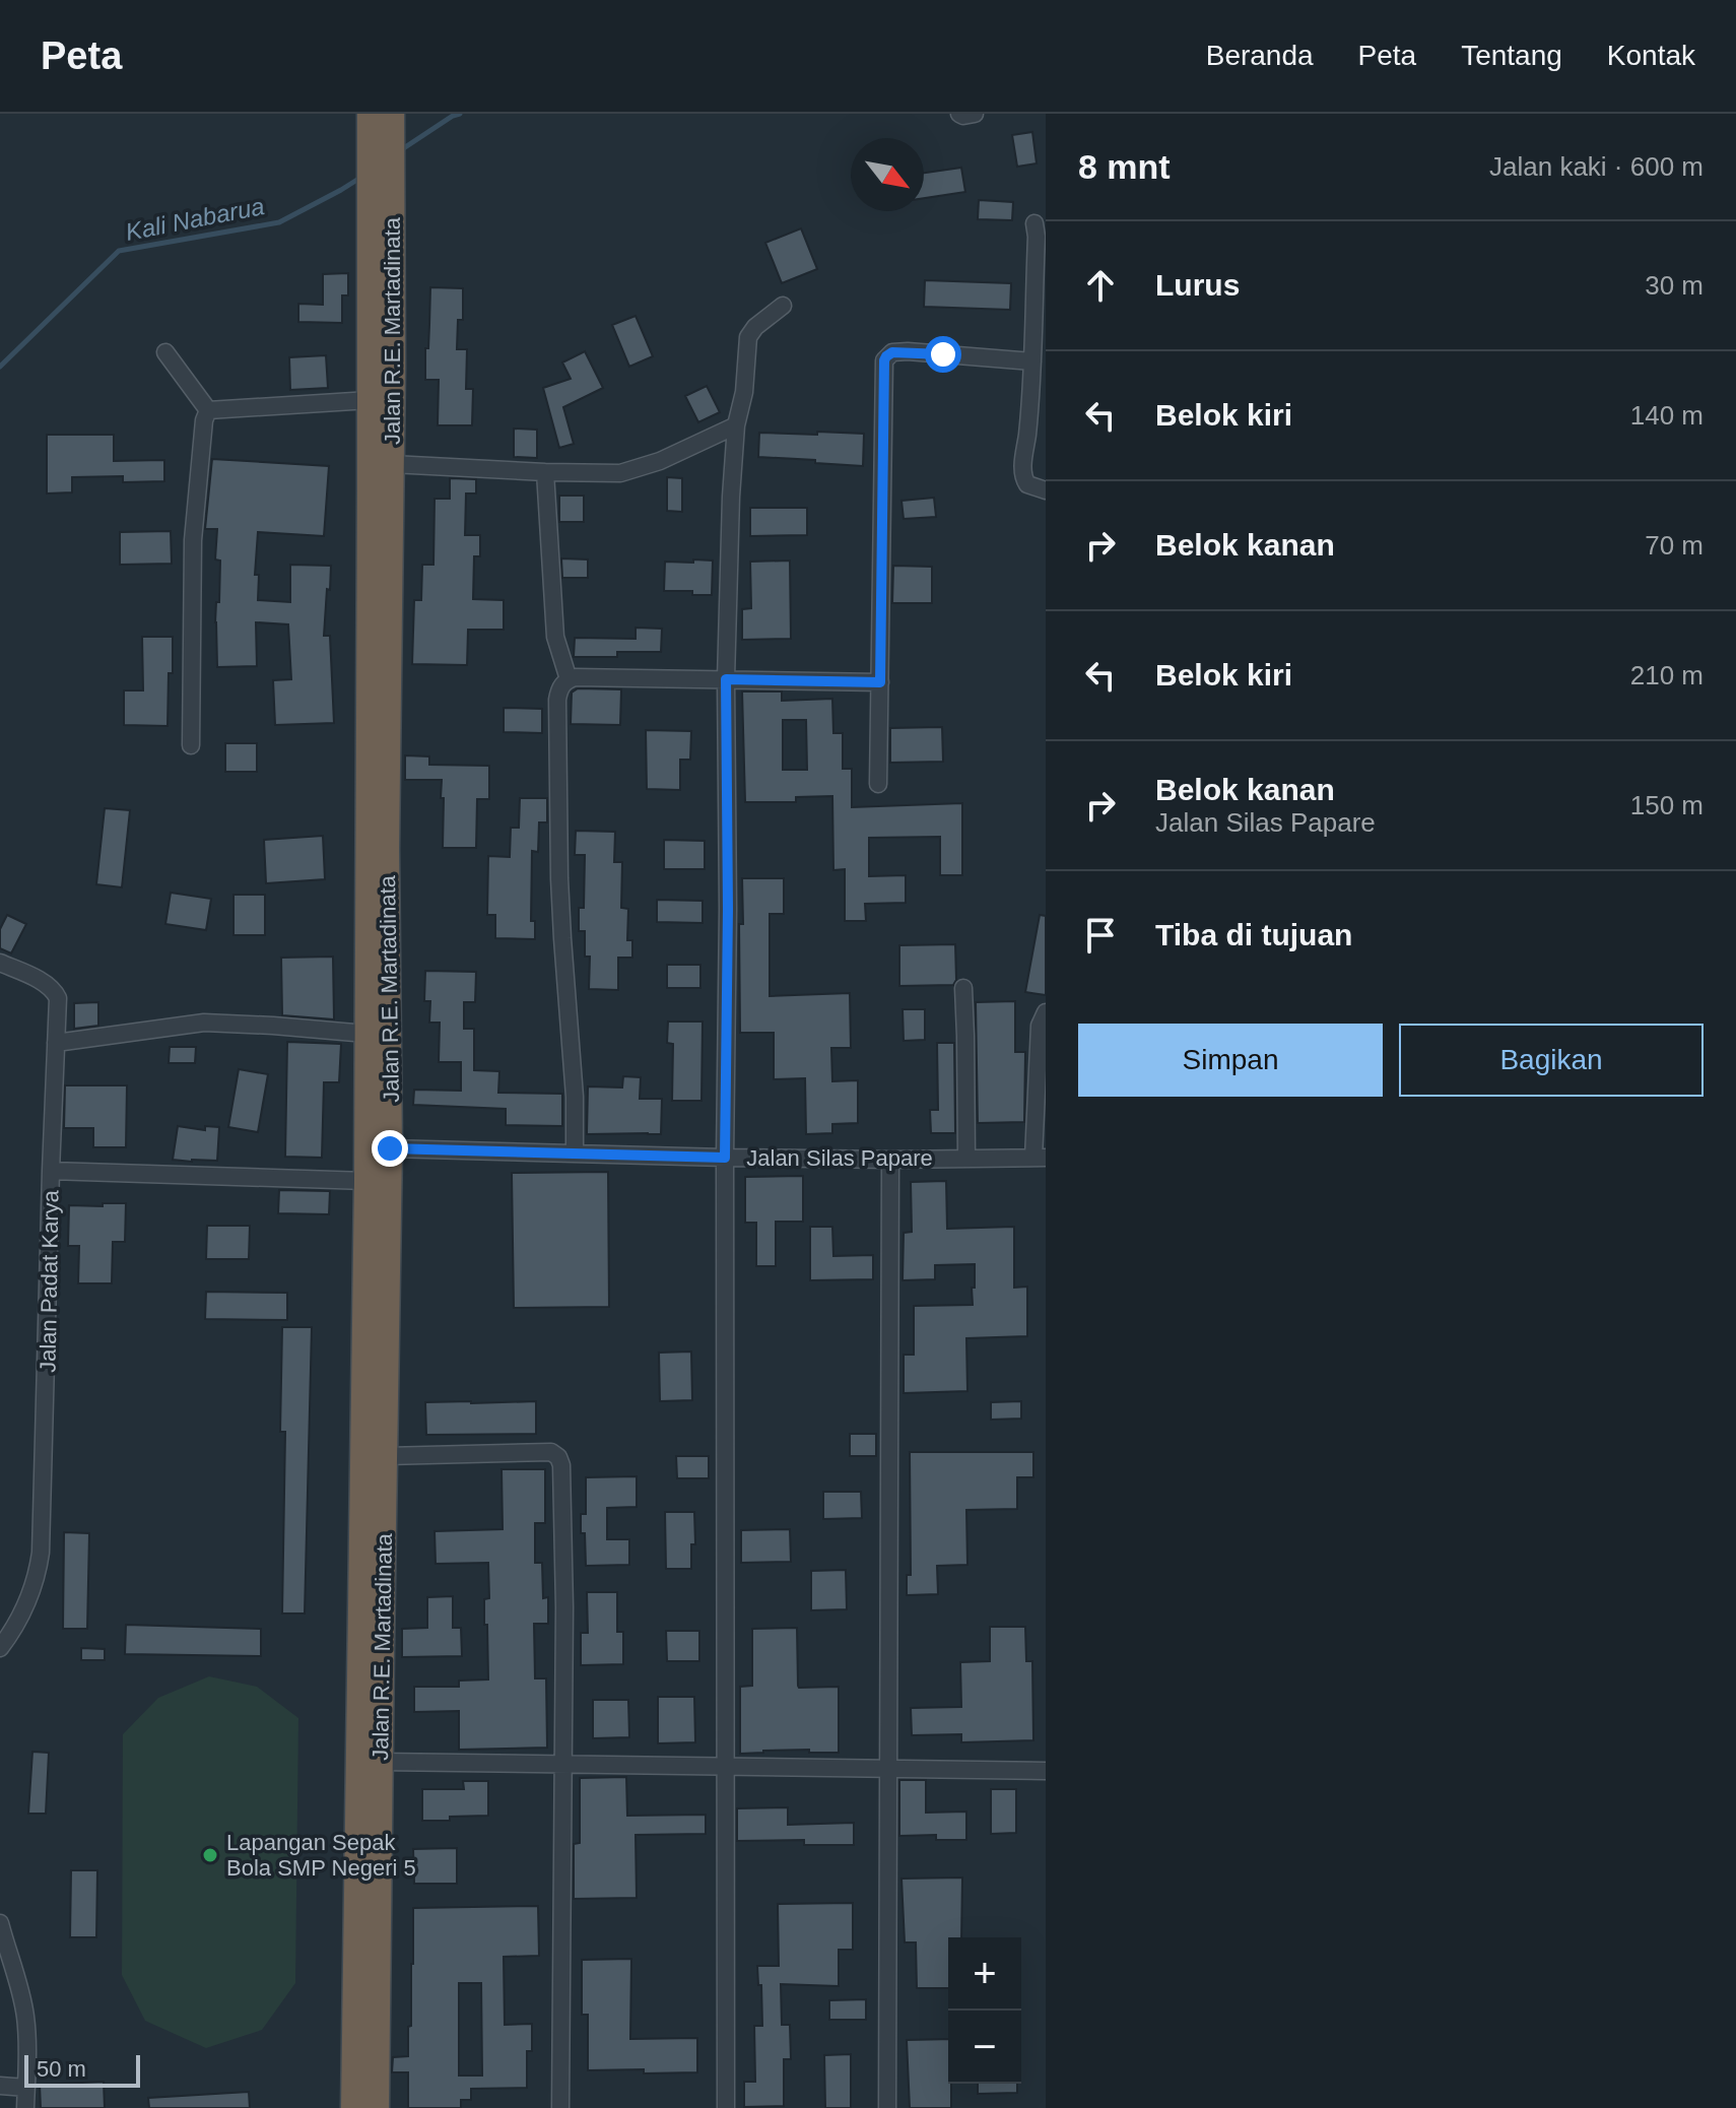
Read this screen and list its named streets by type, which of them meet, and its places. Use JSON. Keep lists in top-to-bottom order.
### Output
{
  "streets": {
    "highway": ["Jalan R.E. Martadinata"],
    "street": ["Jalan Silas Papare", "Jalan Padat Karya"]
  },
  "crossings": [
    ["Jalan R.E. Martadinata", "Jalan Silas Papare"],
    ["Jalan R.E. Martadinata", "Jalan Padat Karya"]
  ],
  "water": ["Kali Nabarua"],
  "places": ["Lapangan Sepak Bola SMP Negeri 5"],
  "scale_bar": "50 m",
  "north": "bottom right",
  "page": {
    "header": "Peta",
    "nav": [
      "Beranda",
      "Peta",
      "Tentang",
      "Kontak"
    ],
    "heading": ["8 mnt", "Jalan kaki · 600 m"],
    "list": [
      ["Lurus", "30 m"],
      ["Belok kiri", "140 m"],
      ["Belok kanan", "70 m"],
      ["Belok kiri", "210 m"],
      ["Belok kanan", "Jalan Silas Papare", "150 m"],
      "Tiba di tujuan"
    ],
    "buttons": ["Simpan", "Bagikan"],
    "map_buttons": ["+", "−"],
    "scale": "50 m"
  }
}
